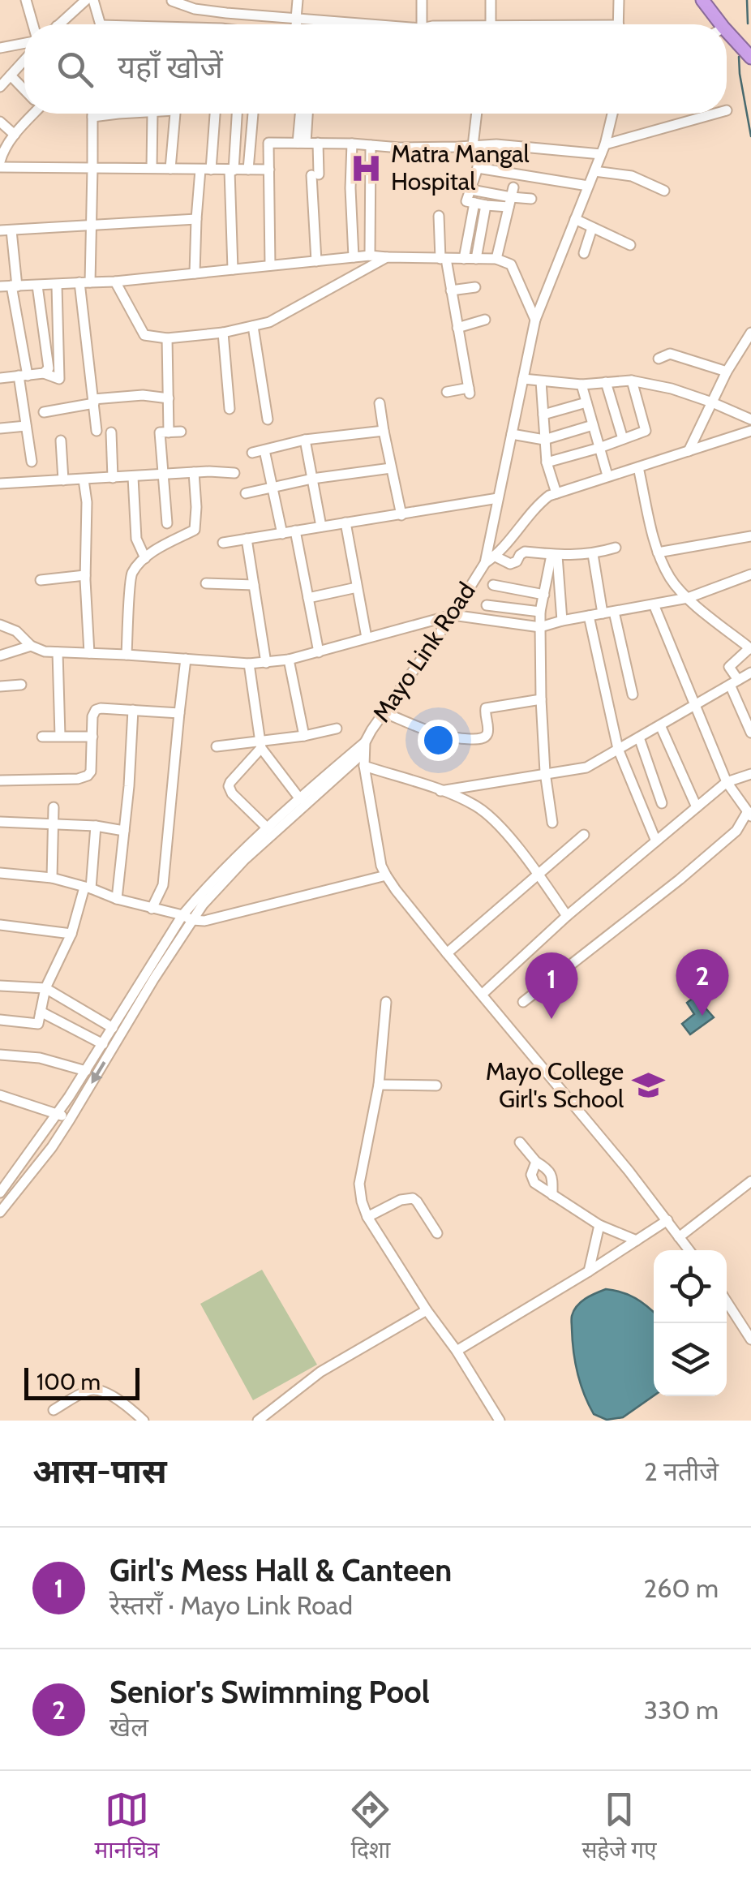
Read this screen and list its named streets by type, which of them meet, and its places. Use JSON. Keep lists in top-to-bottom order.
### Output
{
  "streets": {
    "street": ["Mayo Link Road"]
  },
  "places": {
    "hospital": ["Matra Mangal Hospital"],
    "school or university": ["Mayo College Girl's School"]
  },
  "scale_bar": "100 m",
  "page": {
    "search": "यहाँ खोजें",
    "pins": ["2", "1"],
    "scale": "100 m",
    "heading": ["आस-पास", "2 नतीजे"],
    "list": [
      {
        "mark": "1",
        "name": "Girl's Mess Hall & Canteen",
        "note": "रेस्तराँ · Mayo Link Road",
        "value": "260 m"
      },
      {
        "mark": "2",
        "name": "Senior's Swimming Pool",
        "note": "खेल",
        "value": "330 m"
      }
    ],
    "nav": ["मानचित्र", "दिशा", "सहेजे गए"]
  }
}
